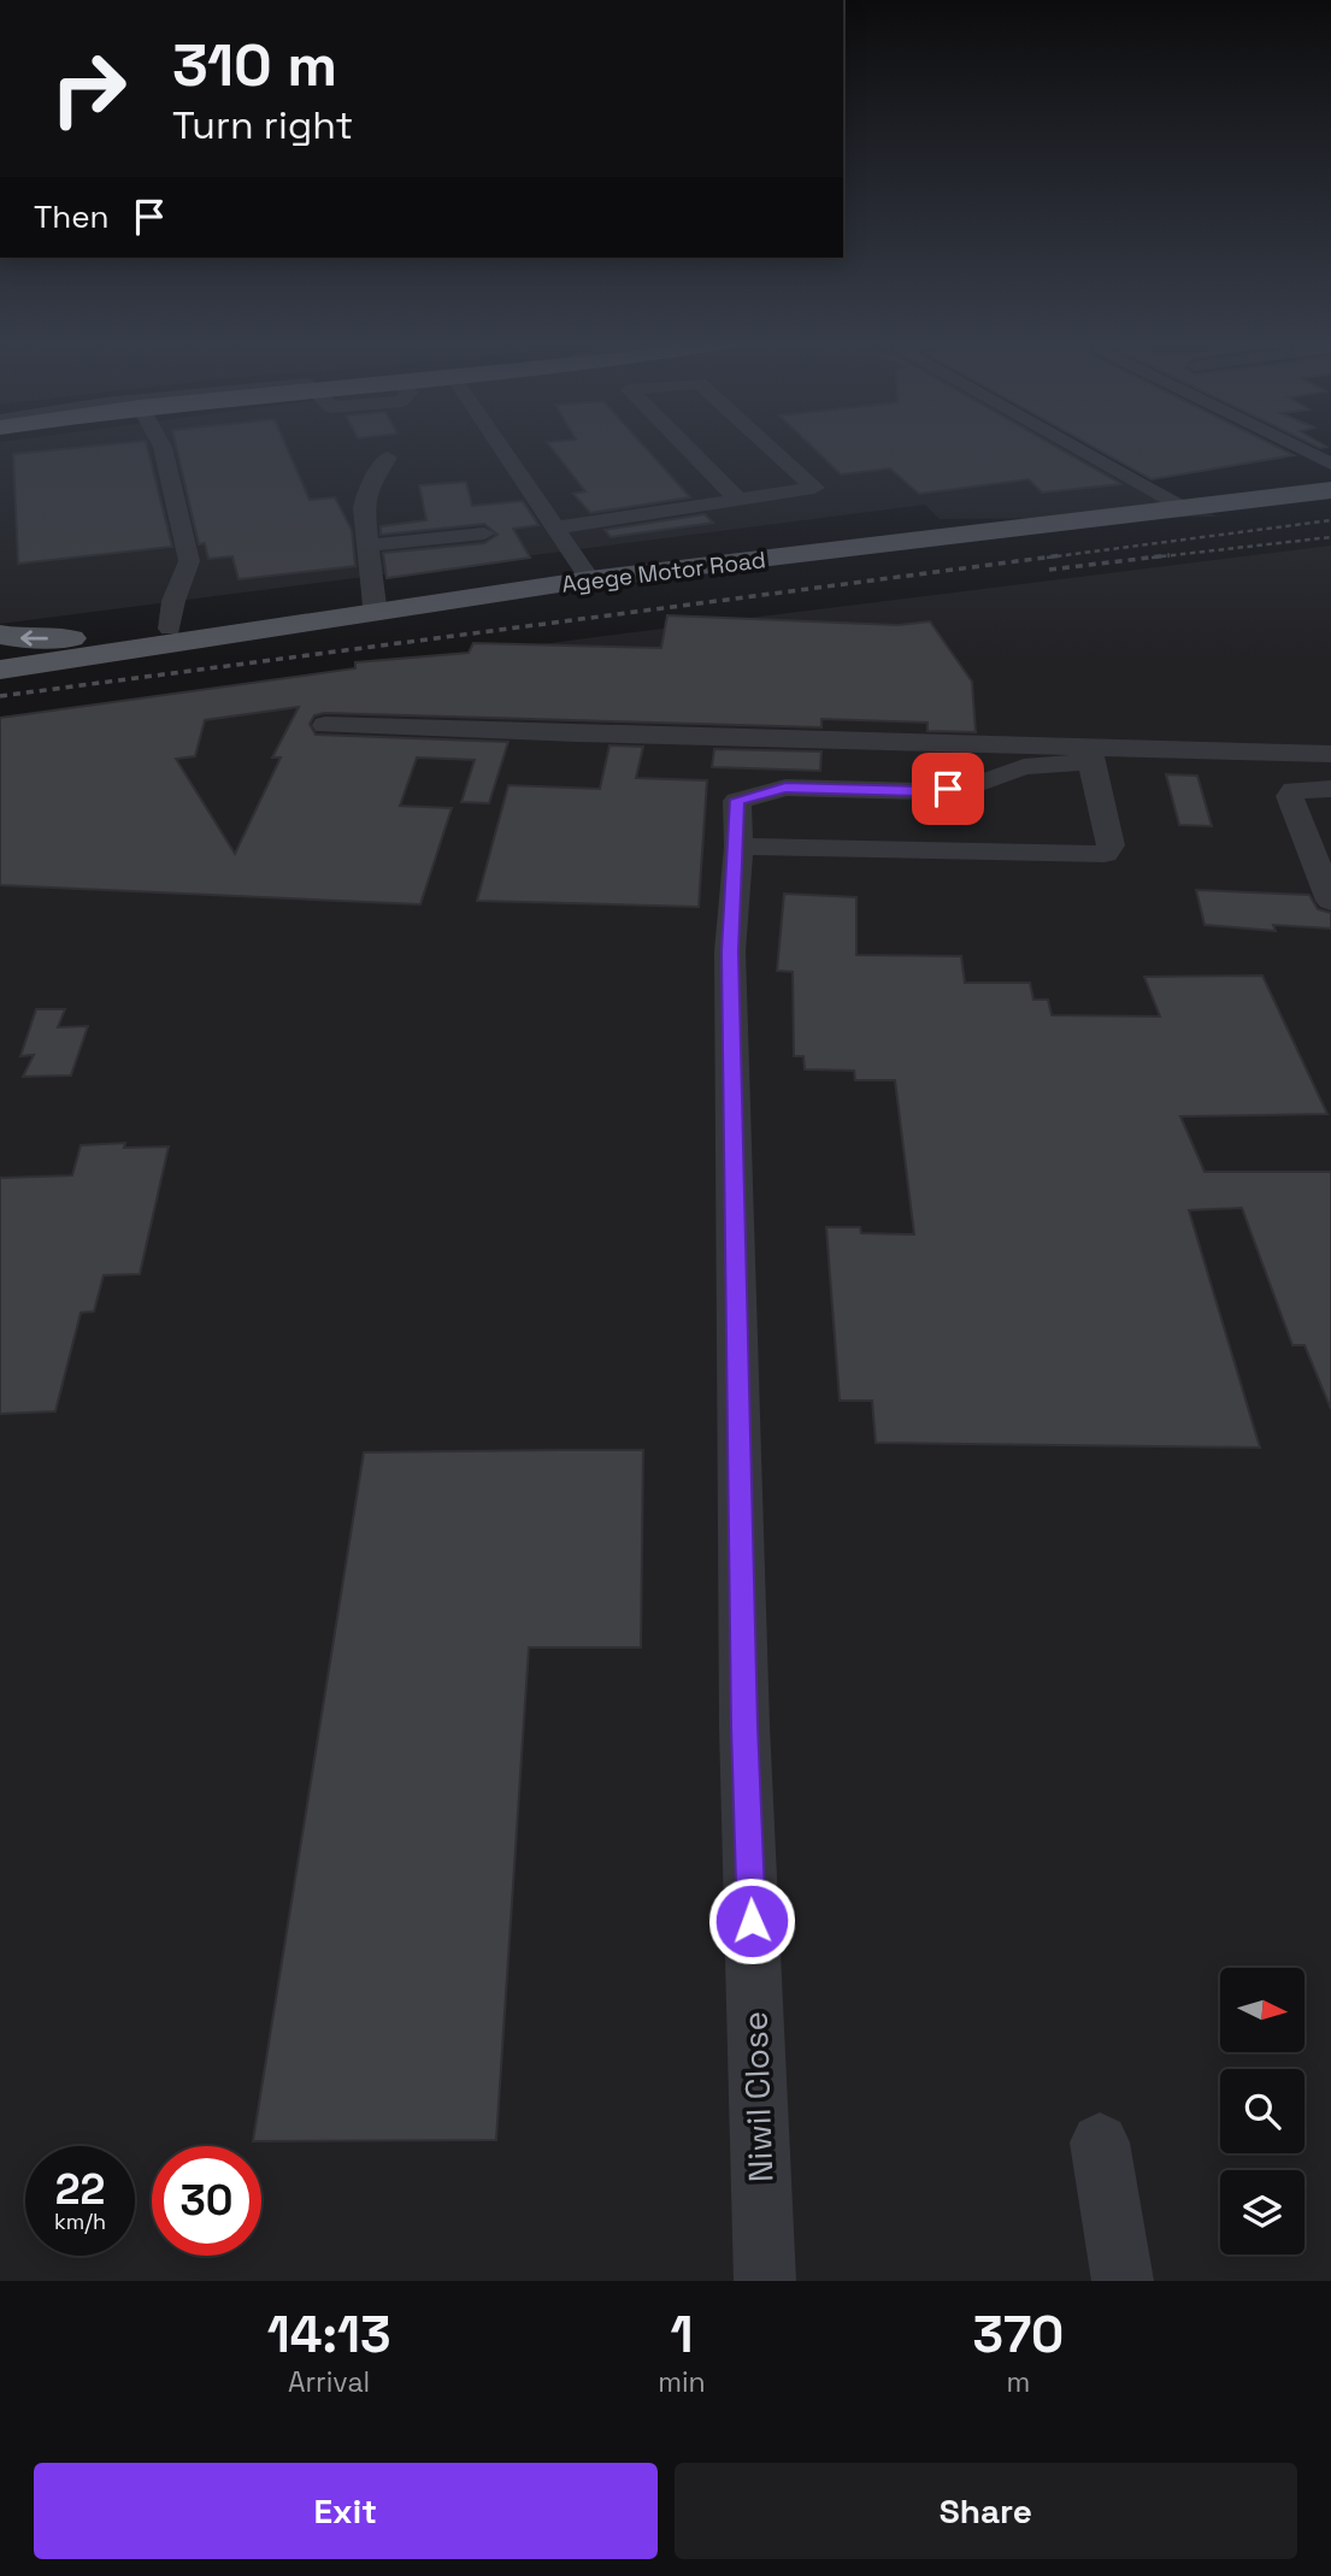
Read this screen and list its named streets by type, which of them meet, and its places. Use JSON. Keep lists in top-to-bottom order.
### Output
{
  "streets": {
    "main road": ["Agege Motor Road"],
    "street": ["Niwil Close"]
  },
  "north": "right",
  "page": {
    "turn": ["310 m", "Turn right"],
    "then": "Then",
    "speed": "22 km/h",
    "limit": "30",
    "eta": [
      "14:13",
      "Arrival",
      "1",
      "min",
      "370",
      "m"
    ],
    "buttons": ["Exit", "Share"]
  }
}
